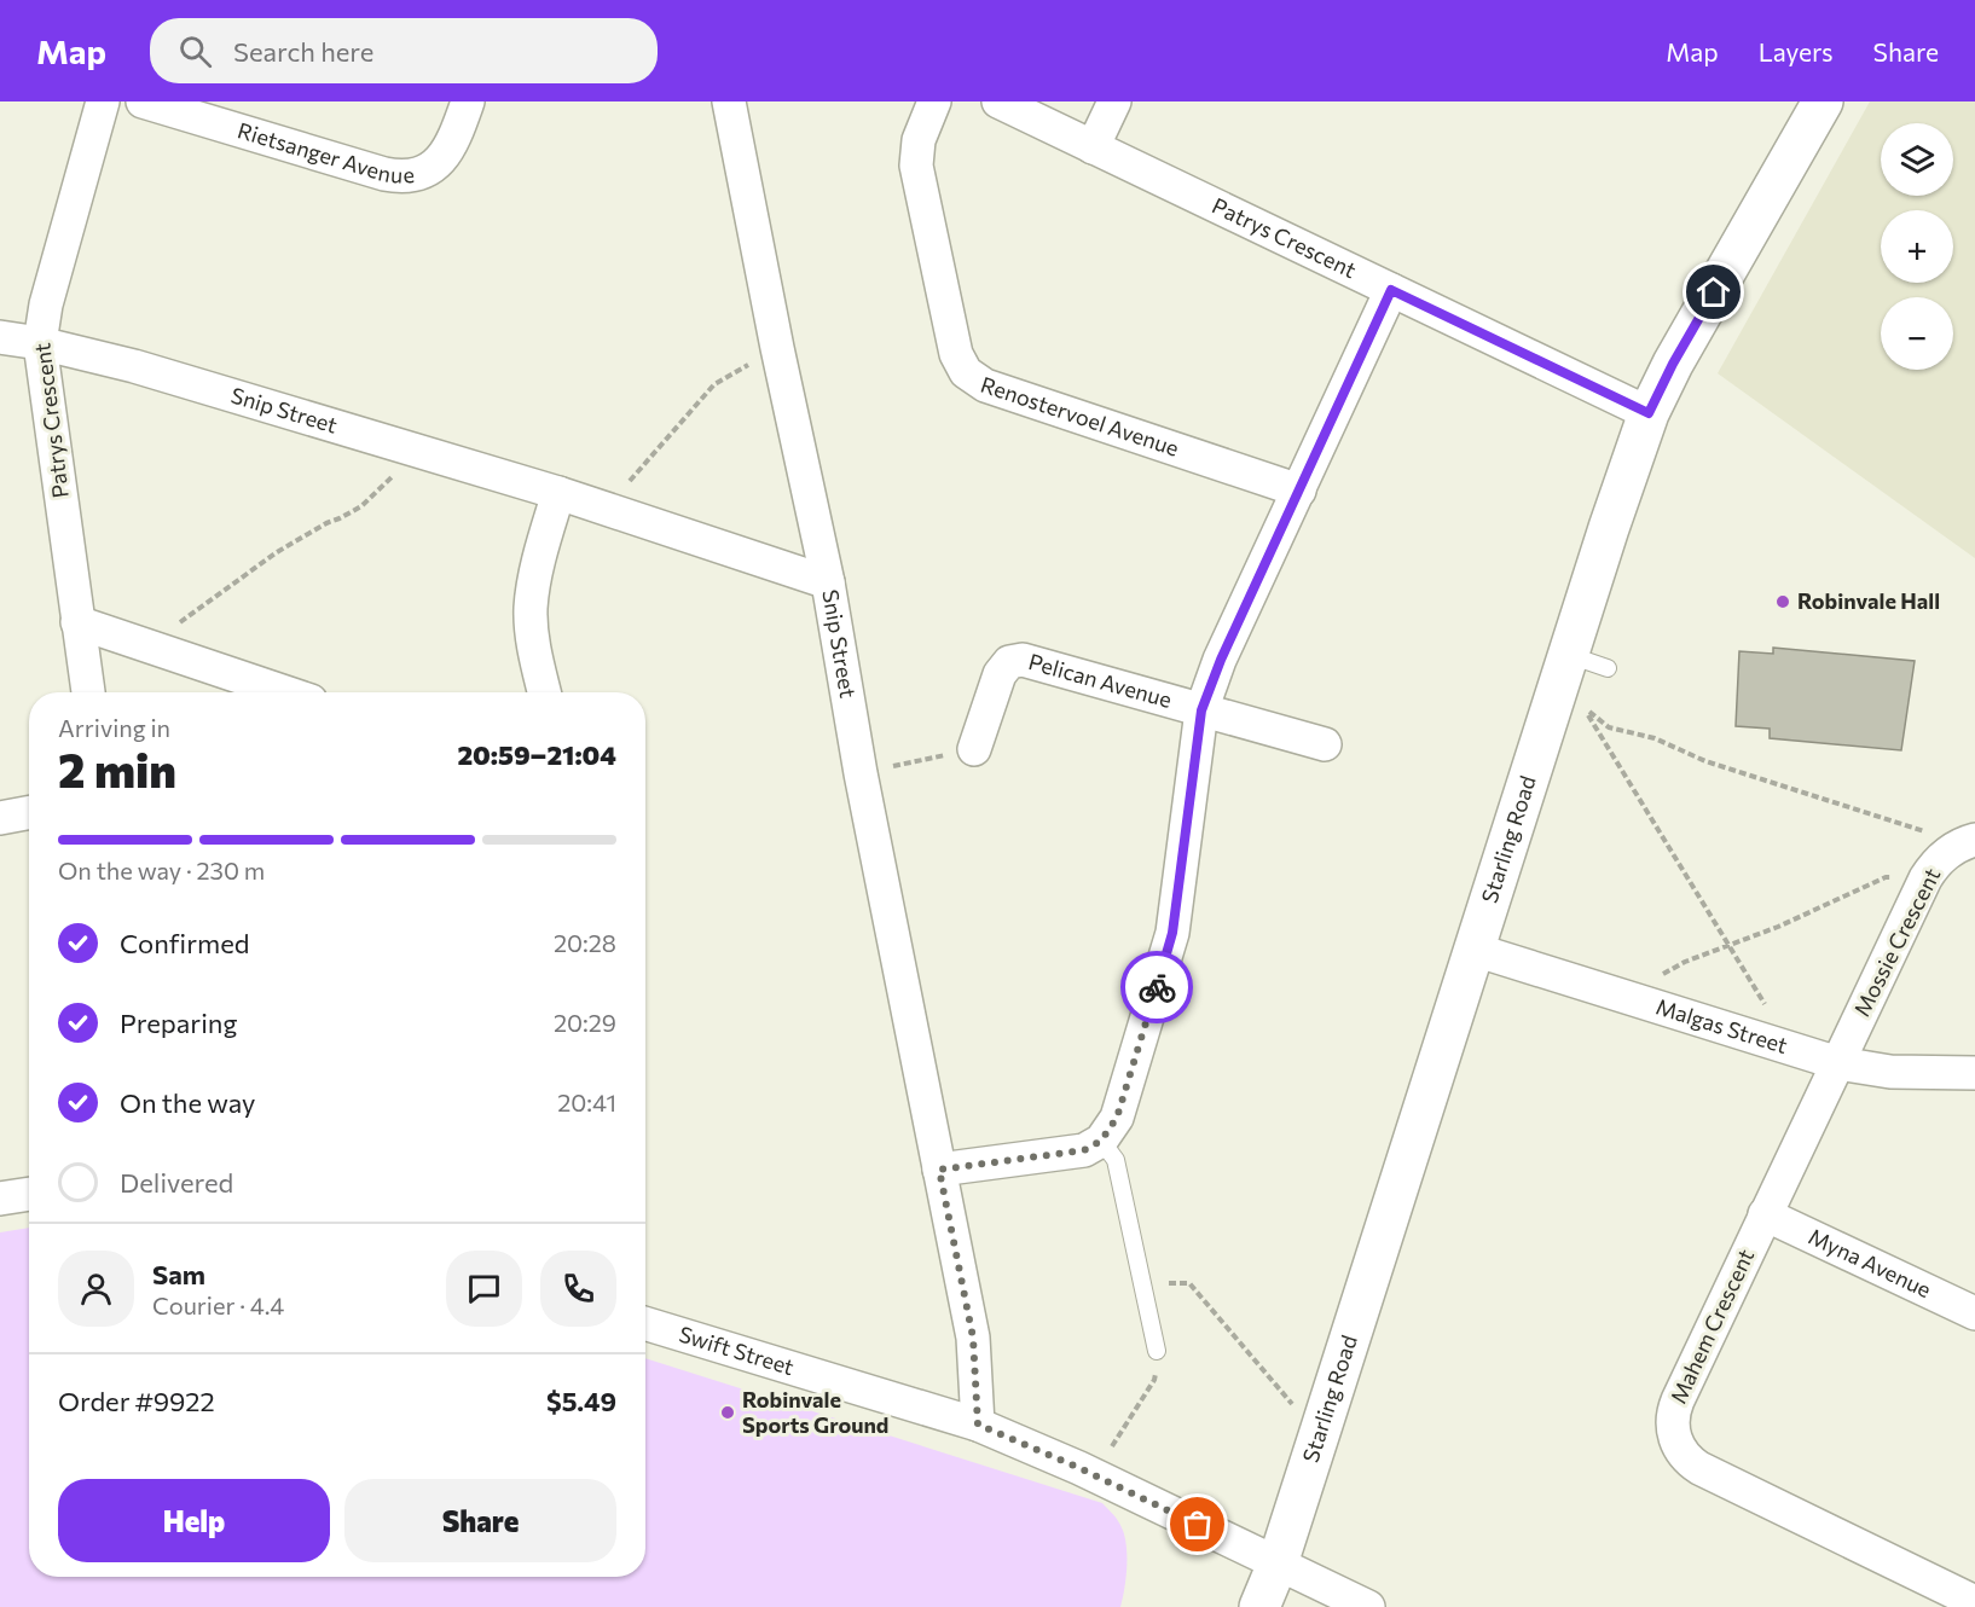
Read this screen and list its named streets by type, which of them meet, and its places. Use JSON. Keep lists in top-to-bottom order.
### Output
{
  "streets": {
    "street": [
      "Rietsanger Avenue",
      "Patrys Crescent",
      "Snip Street",
      "Renostervoel Avenue",
      "Pelican Avenue",
      "Starling Road",
      "Mossie Crescent",
      "Malgas Street",
      "Myna Avenue",
      "Mahem Crescent",
      "Swift Street"
    ]
  },
  "crossings": [
    ["Patrys Crescent", "Snip Street"],
    ["Patrys Crescent", "Starling Road"],
    ["Snip Street", "Swift Street"],
    ["Starling Road", "Malgas Street"],
    ["Starling Road", "Swift Street"],
    ["Mossie Crescent", "Malgas Street"],
    ["Mossie Crescent", "Mahem Crescent"],
    ["Malgas Street", "Mahem Crescent"],
    ["Myna Avenue", "Mahem Crescent"]
  ],
  "places": ["Robinvale Hall", "Robinvale Sports Ground"],
  "page": {
    "header": "Map",
    "search": "Search here",
    "nav": ["Map", "Layers", "Share"],
    "map_buttons": ["+", "−"],
    "heading": ["2 min", "Arriving in", "20:59–21:04"],
    "panel": [
      "Sam",
      "Courier · 4.4",
      "Order #9922",
      "$5.49"
    ],
    "bar": "On the way · 230 m",
    "list": [
      ["Confirmed", "20:28"],
      ["Preparing", "20:29"],
      ["On the way", "20:41"],
      "Delivered"
    ],
    "buttons": ["Help", "Share"]
  }
}
